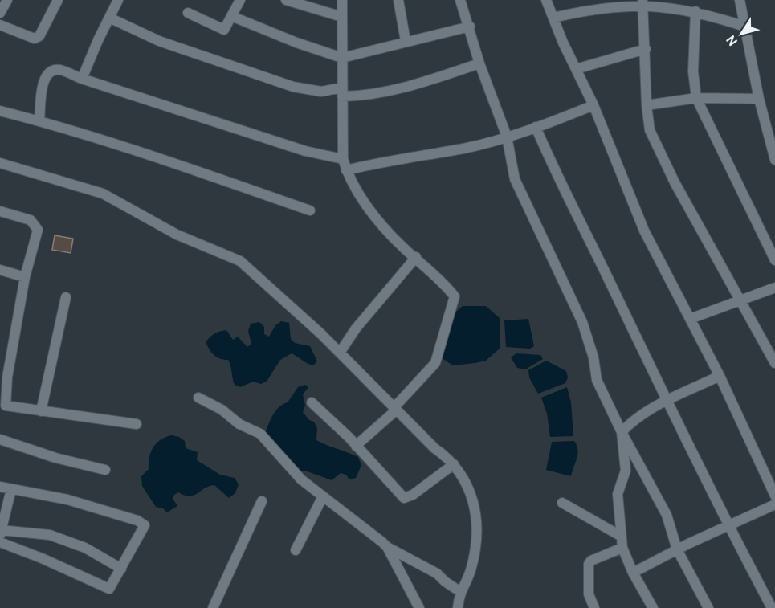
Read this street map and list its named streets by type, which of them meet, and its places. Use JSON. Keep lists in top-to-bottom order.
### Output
{
  "north": "bottom left"
}
